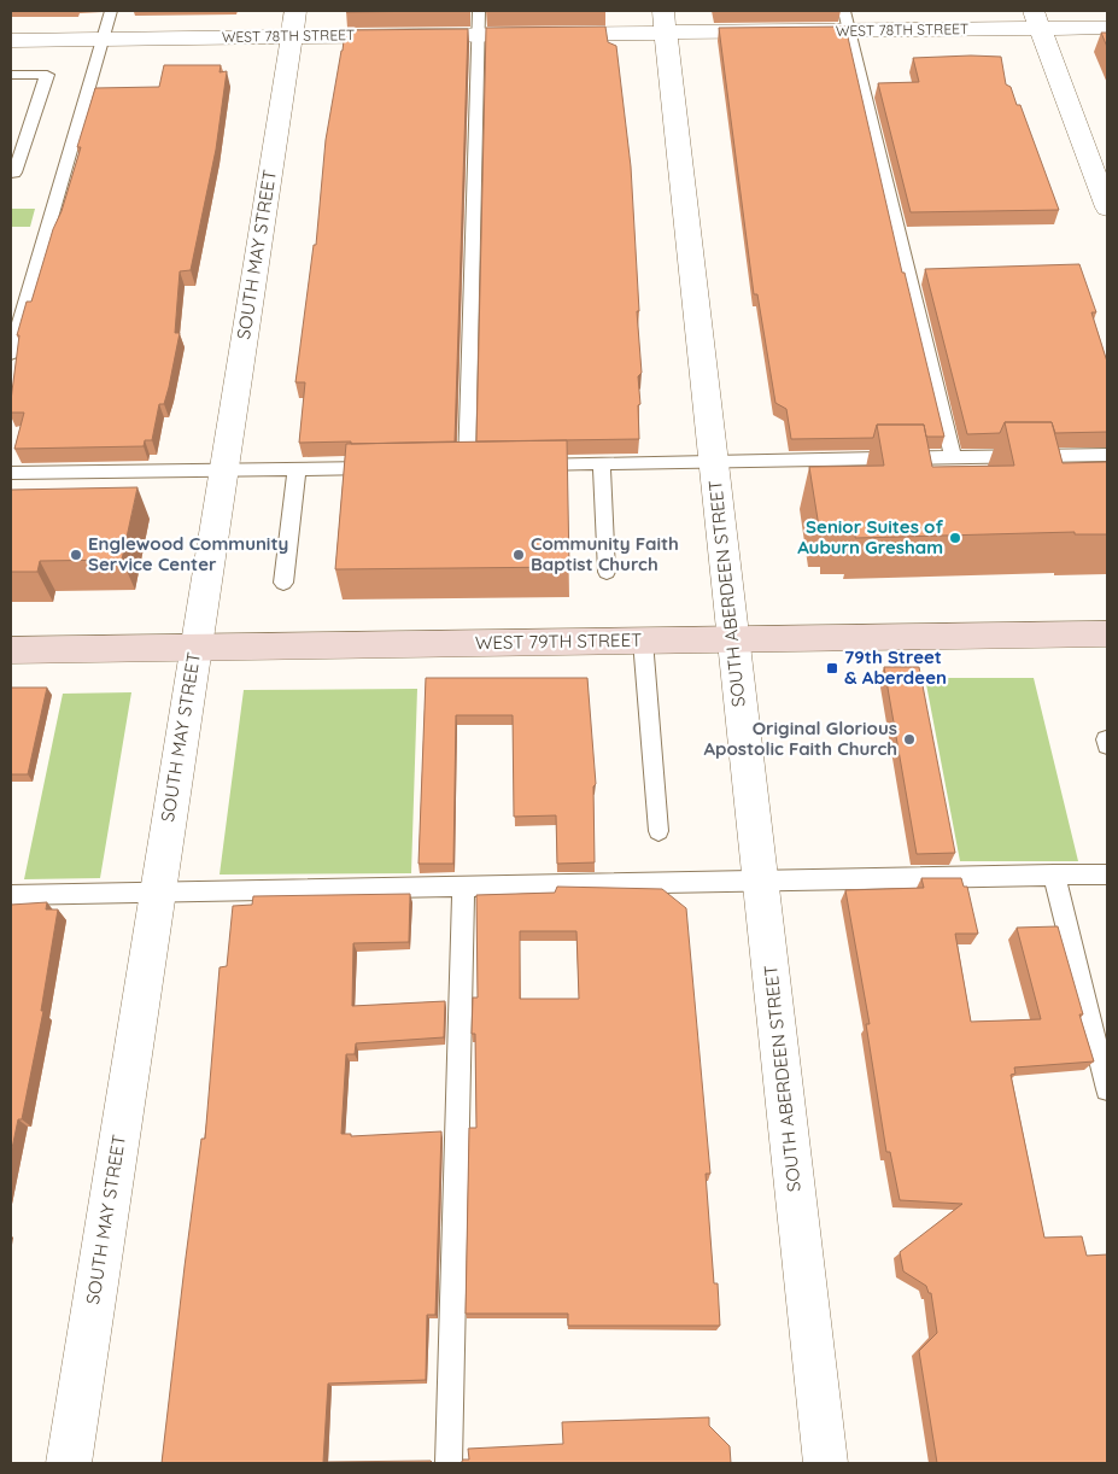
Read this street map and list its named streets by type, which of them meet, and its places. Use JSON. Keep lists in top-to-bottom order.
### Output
{
  "streets": {
    "main road": ["WEST 79TH STREET"],
    "street": ["WEST 78TH STREET", "SOUTH MAY STREET", "SOUTH ABERDEEN STREET"]
  },
  "crossings": [
    ["WEST 78TH STREET", "SOUTH MAY STREET"],
    ["WEST 78TH STREET", "SOUTH ABERDEEN STREET"],
    ["SOUTH MAY STREET", "WEST 79TH STREET"],
    ["SOUTH ABERDEEN STREET", "WEST 79TH STREET"]
  ],
  "places": {
    "other": [
      "Senior Suites of Auburn Gresham",
      "Englewood Community Service Center",
      "Community Faith Baptist Church",
      "Original Glorious Apostolic Faith Church"
    ],
    "transit": ["79th Street & Aberdeen"]
  }
}
